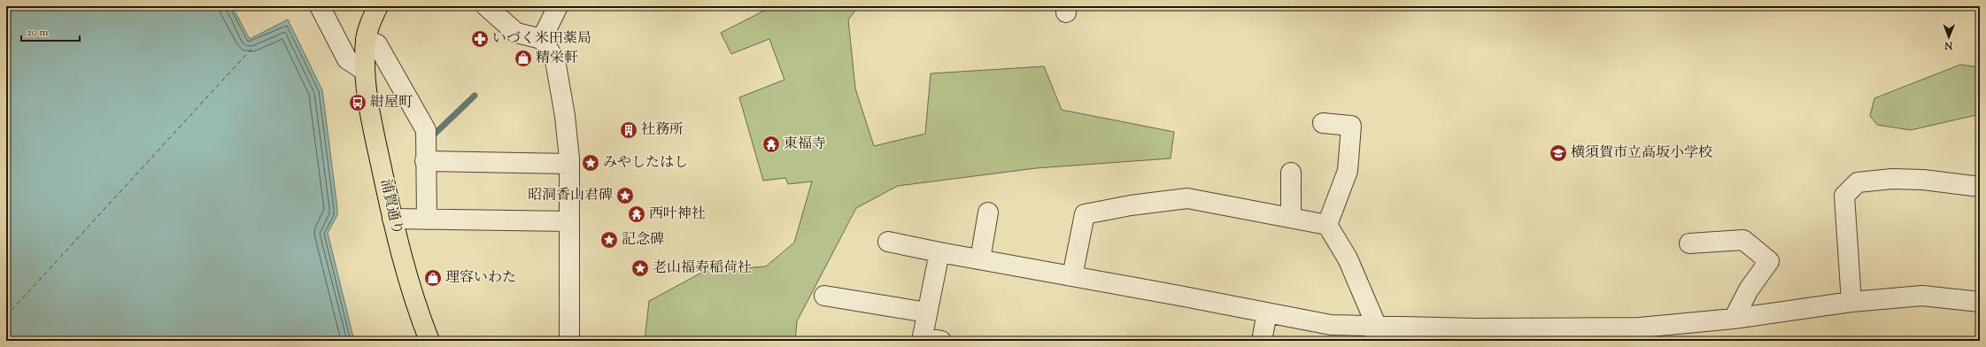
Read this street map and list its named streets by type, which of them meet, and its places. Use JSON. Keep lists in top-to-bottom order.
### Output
{
  "streets": {
    "main road": ["浦賀通り"]
  },
  "places": {
    "pharmacy": ["いづく米田薬局"],
    "shop": ["精栄軒", "理容いわた"],
    "bus stop": ["紺屋町"],
    "building": ["社務所"],
    "temple": ["東福寺", "西叶神社"],
    "school or university": ["横須賀市立高坂小学校"],
    "place": [
      "みやしたはし",
      "昭洞香山君碑",
      "記念碑",
      "老山福寿稲荷社"
    ]
  },
  "scale_bar": "20 m",
  "north": "bottom"
}
